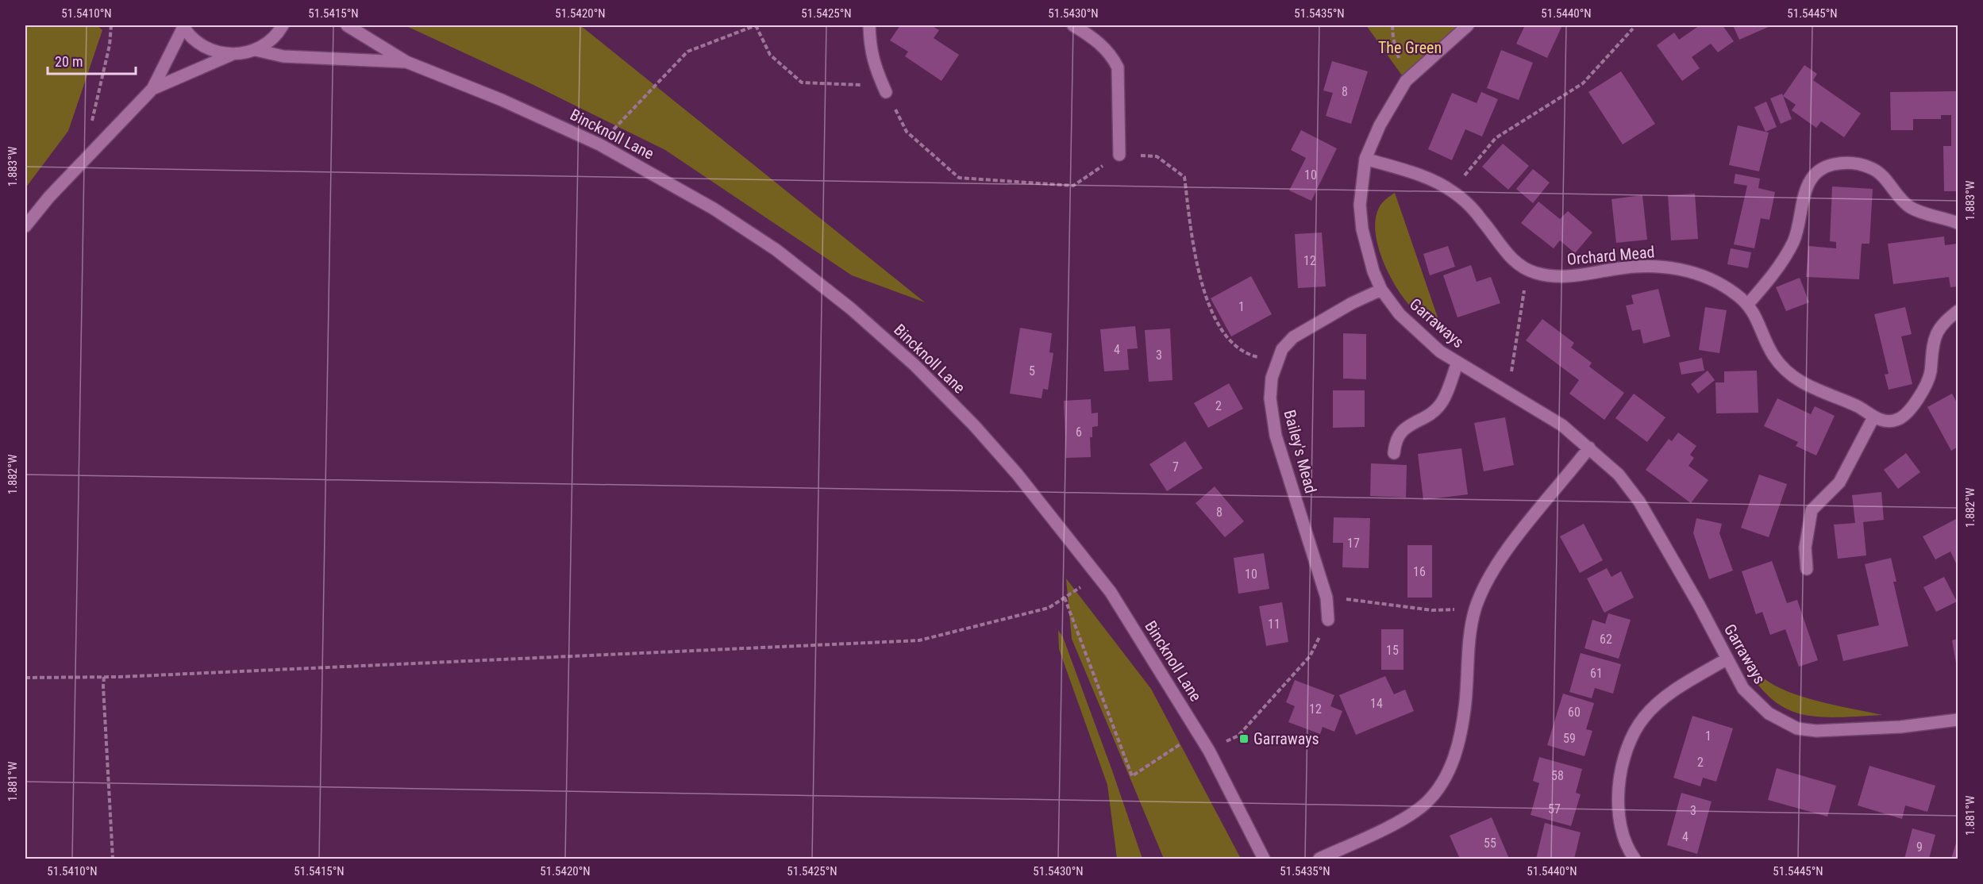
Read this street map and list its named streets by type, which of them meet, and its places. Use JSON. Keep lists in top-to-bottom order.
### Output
{
  "streets": {
    "street": [
      "Bincknoll Lane",
      "Orchard Mead",
      "Garraways",
      "Bailey's Mead"
    ]
  },
  "crossings": [
    ["Orchard Mead", "Garraways"],
    ["Garraways", "Bailey's Mead"]
  ],
  "parks": ["The Green"],
  "places": {
    "transit": ["Garraways"]
  },
  "house_numbers": [
    "8",
    "10",
    "12",
    "1",
    "4",
    "3",
    "5",
    "2",
    "6",
    "7",
    "8",
    "17",
    "16",
    "10",
    "11",
    "62",
    "15",
    "61",
    "14",
    "12",
    "60",
    "1",
    "59",
    "2",
    "58",
    "57",
    "3",
    "4",
    "55",
    "9"
  ],
  "scale_bar": "20 m",
  "coordinates": [
    "51.5410°N",
    "51.5415°N",
    "51.5420°N",
    "51.5425°N",
    "51.5430°N",
    "51.5435°N",
    "51.5440°N",
    "51.5445°N",
    "1.883°W",
    "1.882°W",
    "1.881°W"
  ]
}
